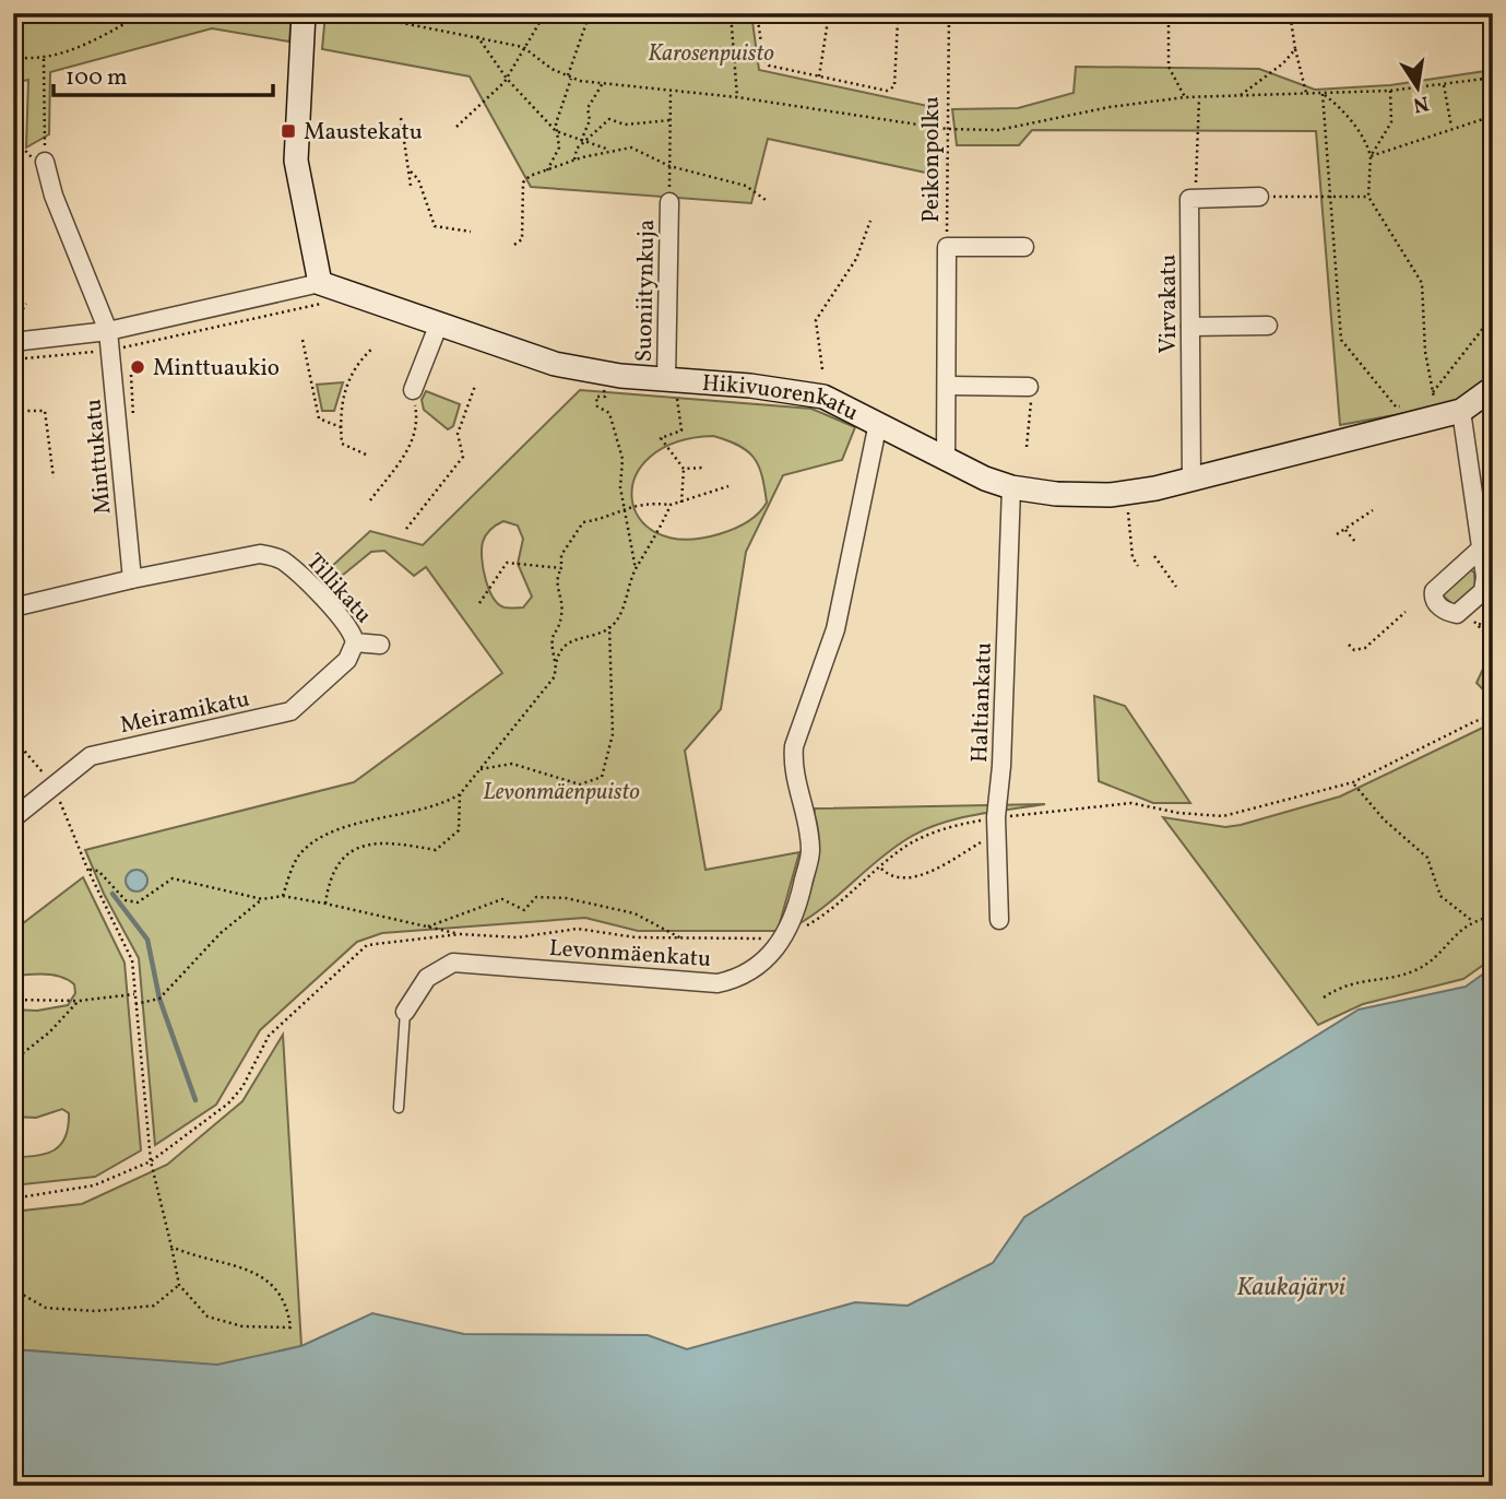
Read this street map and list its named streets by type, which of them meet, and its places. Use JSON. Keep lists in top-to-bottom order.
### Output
{
  "streets": {
    "street": [
      "Suoniitynkuja",
      "Virvakatu",
      "Hikivuorenkatu",
      "Minttukatu",
      "Tillikatu",
      "Haltiankatu",
      "Meiramikatu",
      "Levonmäenkatu"
    ],
    "path": ["Peikonpolku"]
  },
  "crossings": [
    ["Suoniitynkuja", "Hikivuorenkatu"],
    ["Virvakatu", "Hikivuorenkatu"],
    ["Hikivuorenkatu", "Haltiankatu"],
    ["Hikivuorenkatu", "Levonmäenkatu"],
    ["Minttukatu", "Tillikatu"],
    ["Tillikatu", "Meiramikatu"]
  ],
  "water": ["Kaukajärvi"],
  "parks": ["Karosenpuisto", "Levonmäenpuisto"],
  "places": {
    "transit": ["Maustekatu"],
    "other": ["Minttuaukio"]
  },
  "scale_bar": "100 m",
  "north": "bottom"
}
